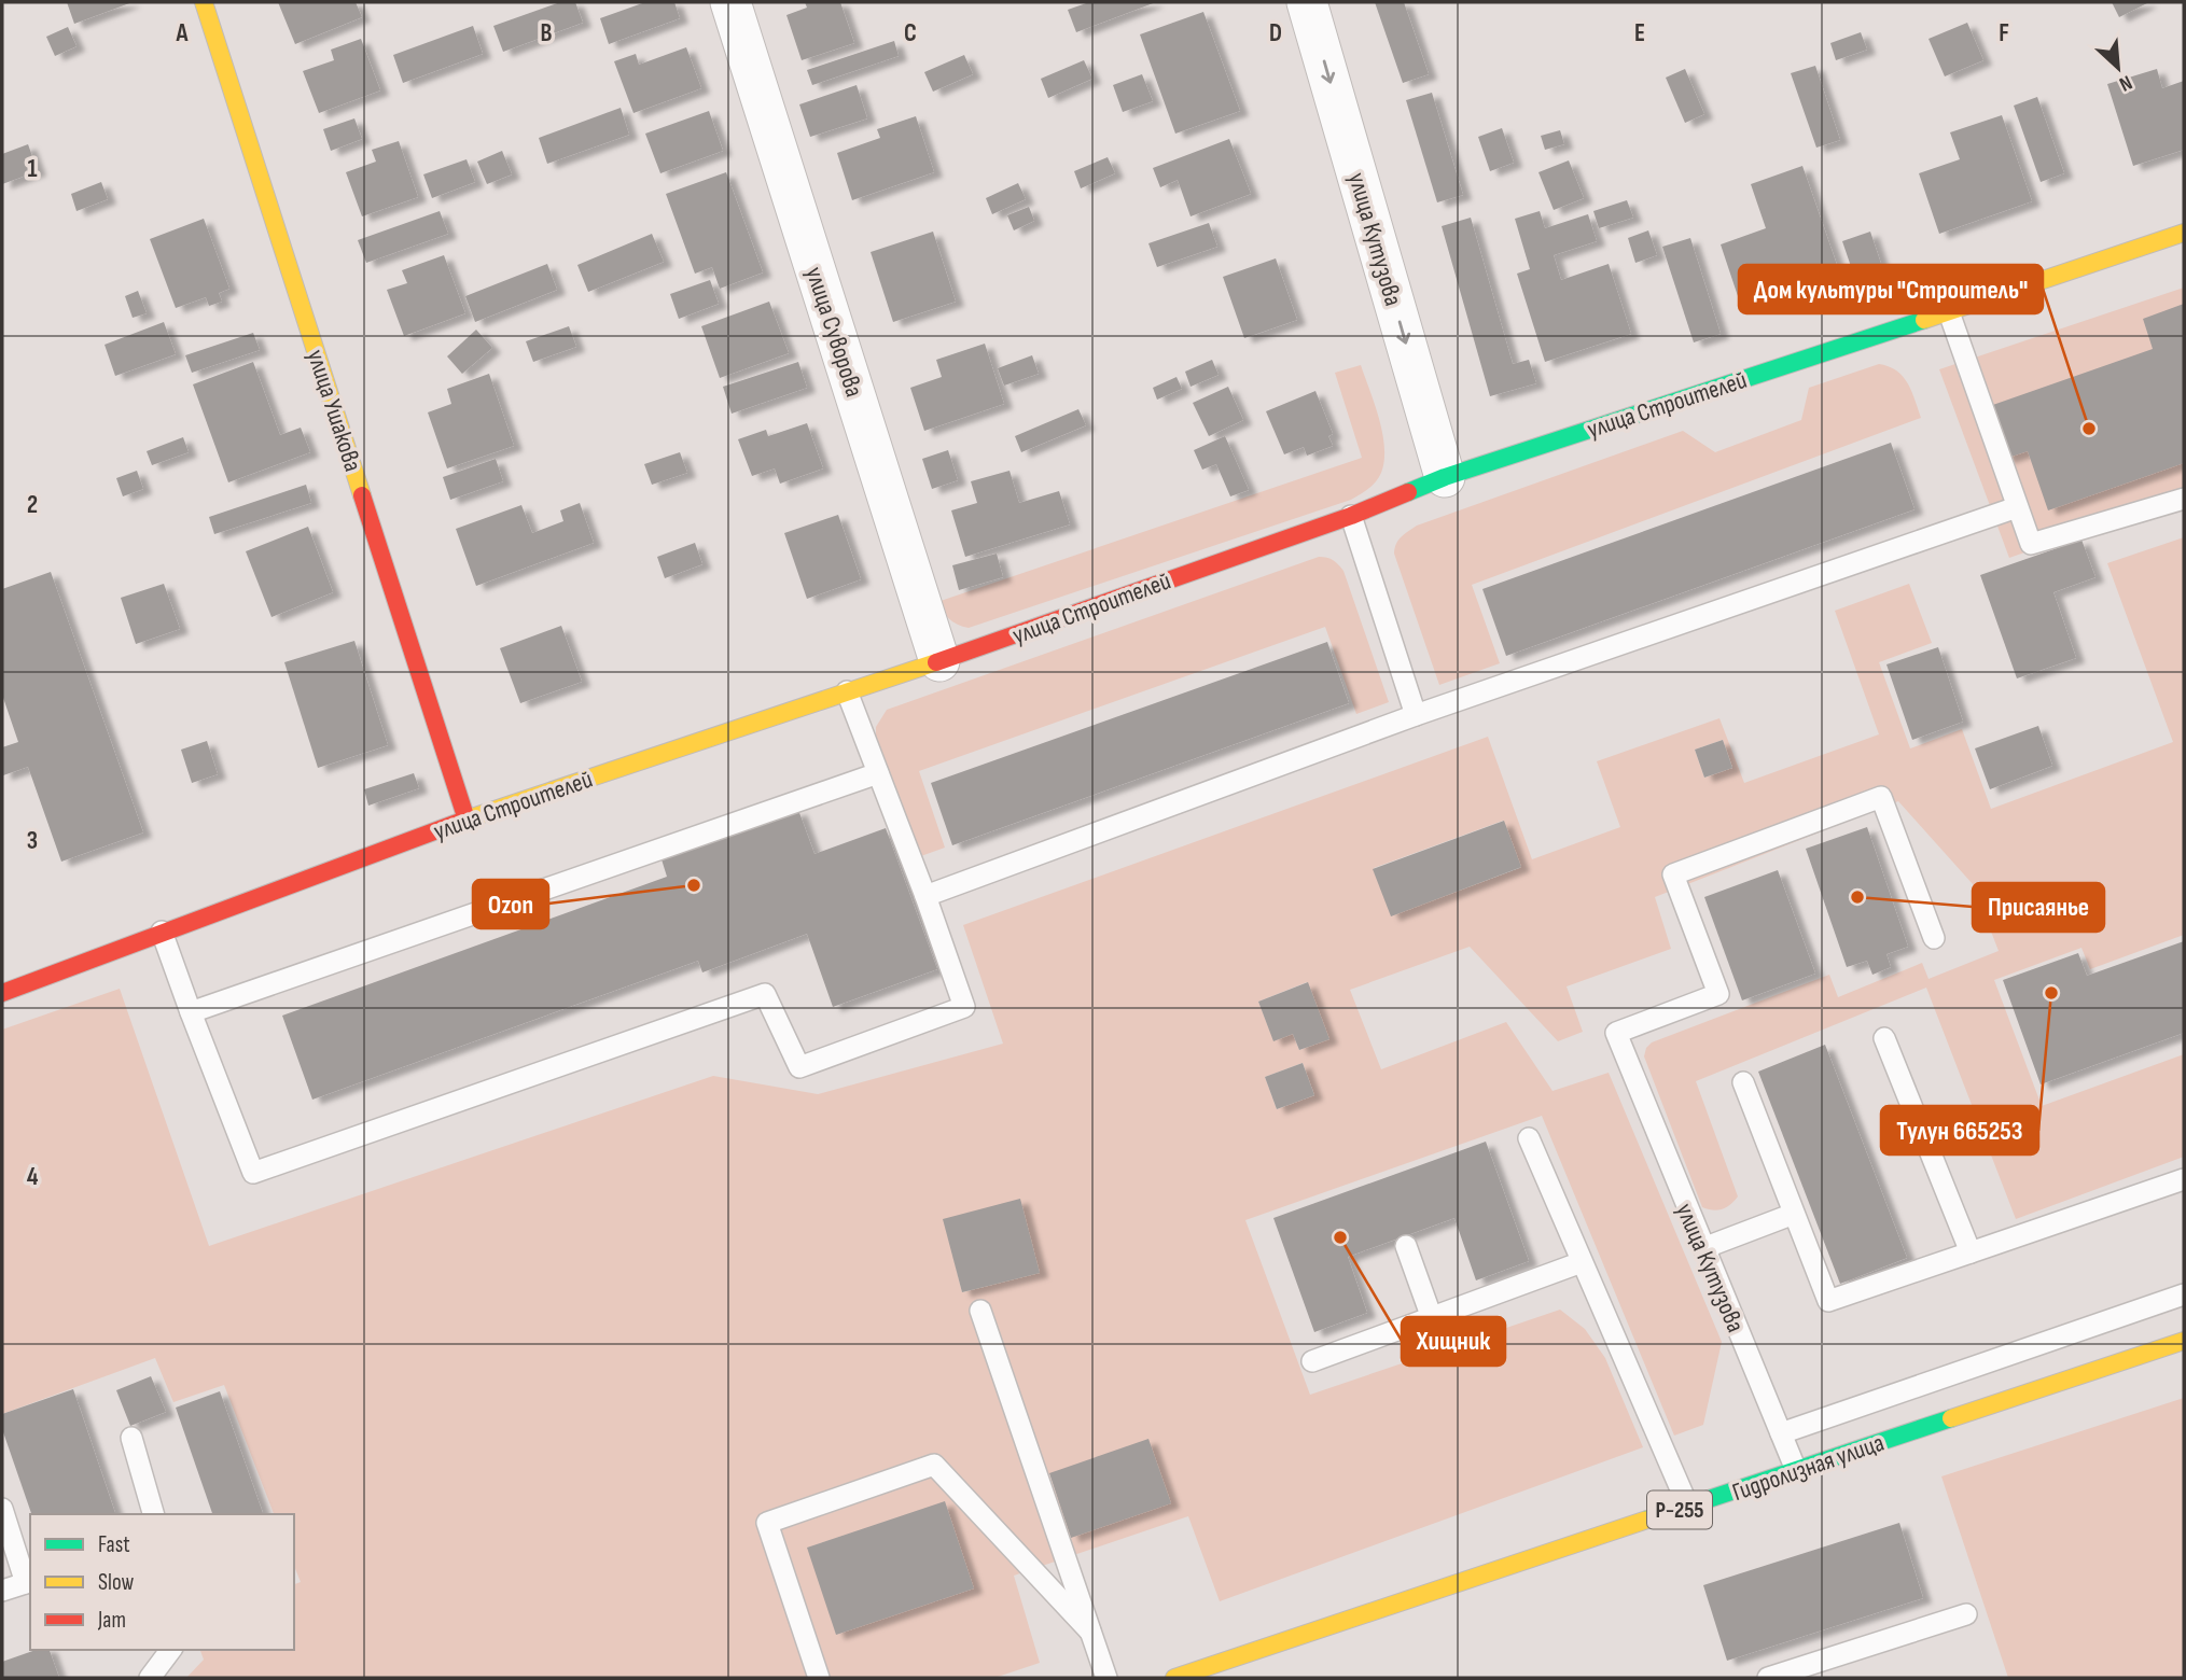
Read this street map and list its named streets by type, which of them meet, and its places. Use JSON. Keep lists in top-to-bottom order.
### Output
{
  "streets": {
    "main road": [
      "улица Строителей",
      "улица Ушакова",
      "Гидролизная улица",
      "Р-255"
    ],
    "street": ["улица Кутузова", "улица Суворова"]
  },
  "crossings": [
    ["улица Кутузова", "улица Строителей"],
    ["улица Кутузова", "Гидролизная улица"],
    ["улица Суворова", "улица Строителей"],
    ["улица Строителей", "улица Ушакова"]
  ],
  "places": [
    "Дом культуры \"Строитель\"",
    "Ozon",
    "Присаянье",
    "Тулун 665253",
    "Хищник"
  ],
  "legend": ["Fast", "Slow", "Jam"],
  "north": "bottom right",
  "grid": {
    "columns": [
      "A",
      "B",
      "C",
      "D",
      "E",
      "F"
    ],
    "rows": [
      "1",
      "2",
      "3",
      "4"
    ]
  }
}
